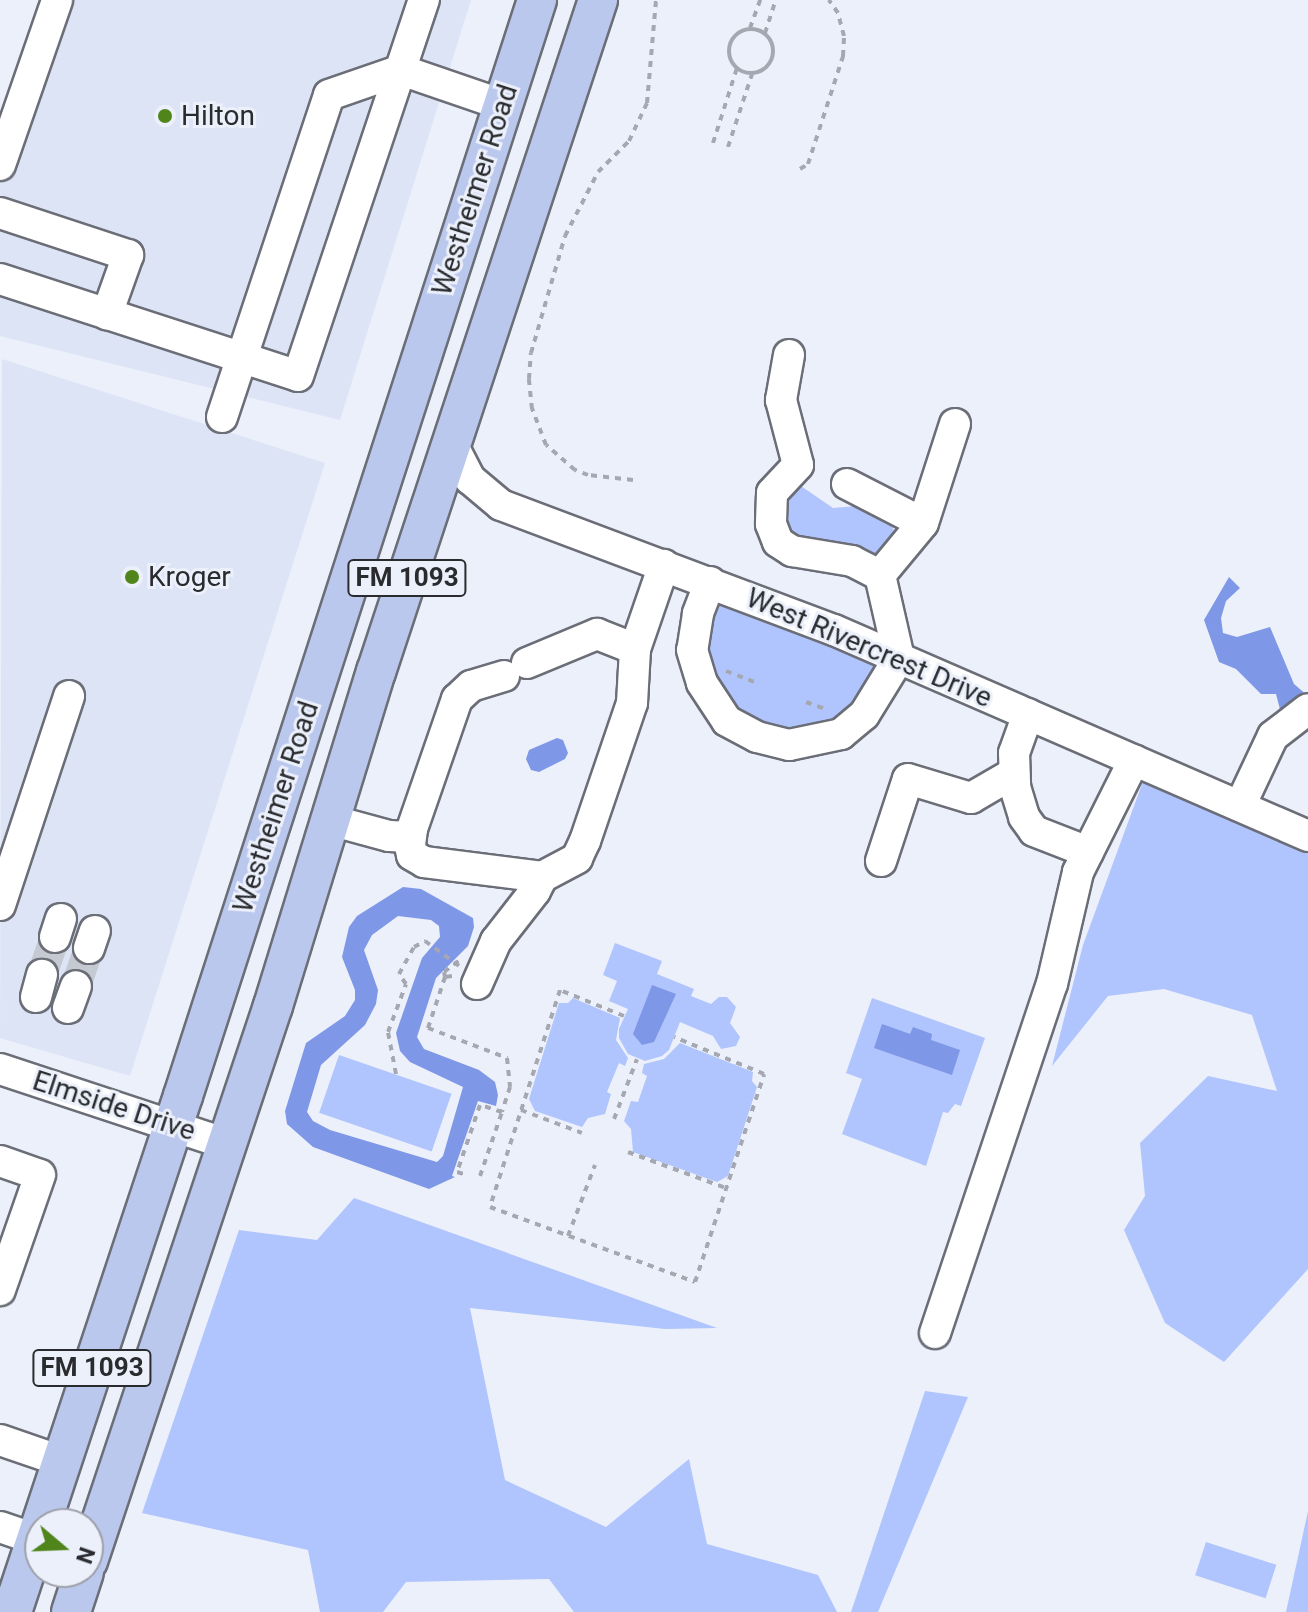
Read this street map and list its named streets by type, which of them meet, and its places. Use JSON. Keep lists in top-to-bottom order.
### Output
{
  "streets": {
    "main road": ["Westheimer Road", "FM 1093"],
    "street": ["West Rivercrest Drive", "Elmside Drive"]
  },
  "crossings": [
    ["Westheimer Road", "West Rivercrest Drive"],
    ["Westheimer Road", "Elmside Drive"]
  ],
  "places": ["Hilton", "Kroger"],
  "north": "right"
}
